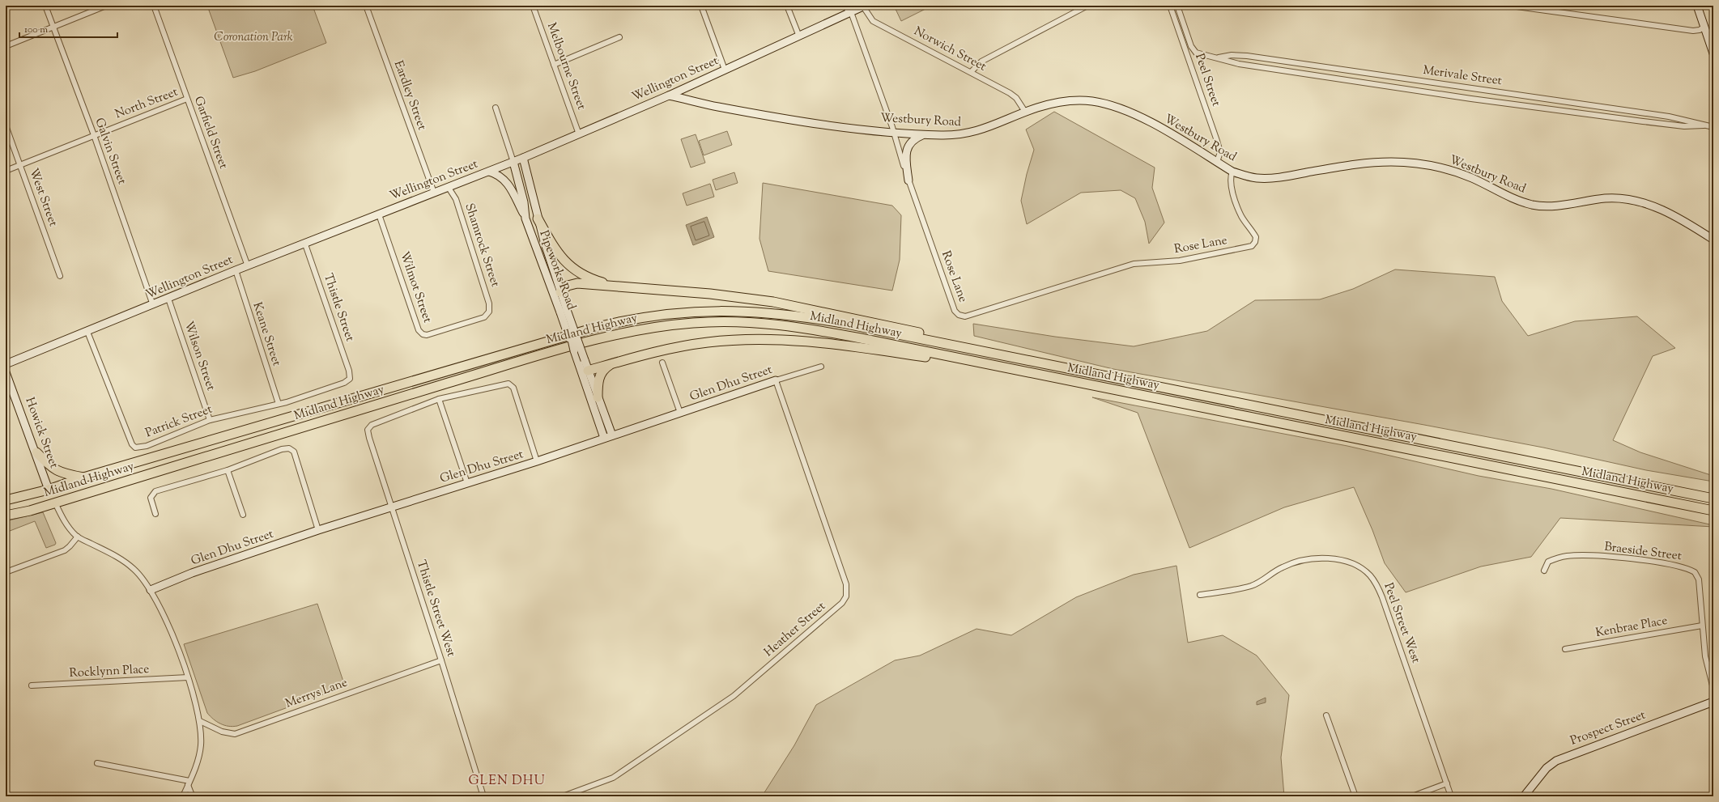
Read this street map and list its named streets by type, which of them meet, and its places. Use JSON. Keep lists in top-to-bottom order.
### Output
{
  "streets": {
    "highway": ["Midland Highway", "Howick Street"],
    "main road": [
      "Wellington Street",
      "Westbury Road",
      "Pipeworks Road",
      "Glen Dhu Street",
      "Prospect Street"
    ],
    "street": [
      "Norwich Street",
      "Melbourne Street",
      "Merivale Street",
      "Peel Street",
      "Eardley Street",
      "North Street",
      "Garfield Street",
      "Galvin Street",
      "West Street",
      "Shamrock Street",
      "Rose Lane",
      "Wilmot Street",
      "Thistle Street",
      "Keane Street",
      "Wilson Street",
      "Patrick Street",
      "Braeside Street",
      "Thistle Street West",
      "Peel Street West",
      "Kenbrae Place",
      "Heather Street",
      "Rocklynn Place",
      "Merrys Lane"
    ]
  },
  "crossings": [
    ["Norwich Street", "Wellington Street"],
    ["Norwich Street", "Westbury Road"],
    ["Melbourne Street", "Wellington Street"],
    ["Wellington Street", "Eardley Street"],
    ["Wellington Street", "Westbury Road"],
    ["Wellington Street", "Garfield Street"],
    ["Wellington Street", "Galvin Street"],
    ["Wellington Street", "Shamrock Street"],
    ["Wellington Street", "Rose Lane"],
    ["Wellington Street", "Pipeworks Road"],
    ["Wellington Street", "Wilmot Street"],
    ["Wellington Street", "Thistle Street"],
    ["Wellington Street", "Keane Street"],
    ["Wellington Street", "Wilson Street"],
    ["Wellington Street", "Patrick Street"],
    ["Peel Street", "Westbury Road"],
    ["North Street", "Garfield Street"],
    ["North Street", "Galvin Street"],
    ["North Street", "West Street"],
    ["Westbury Road", "Rose Lane"],
    ["Shamrock Street", "Wilmot Street"],
    ["Pipeworks Road", "Glen Dhu Street"],
    ["Thistle Street", "Patrick Street"],
    ["Midland Highway", "Howick Street"],
    ["Keane Street", "Patrick Street"],
    ["Wilson Street", "Patrick Street"],
    ["Glen Dhu Street", "Thistle Street West"],
    ["Glen Dhu Street", "Heather Street"],
    ["Braeside Street", "Kenbrae Place"],
    ["Thistle Street West", "Merrys Lane"]
  ],
  "districts": ["GLEN DHU"],
  "parks": ["Coronation Park"],
  "scale_bar": "100 m"
}
